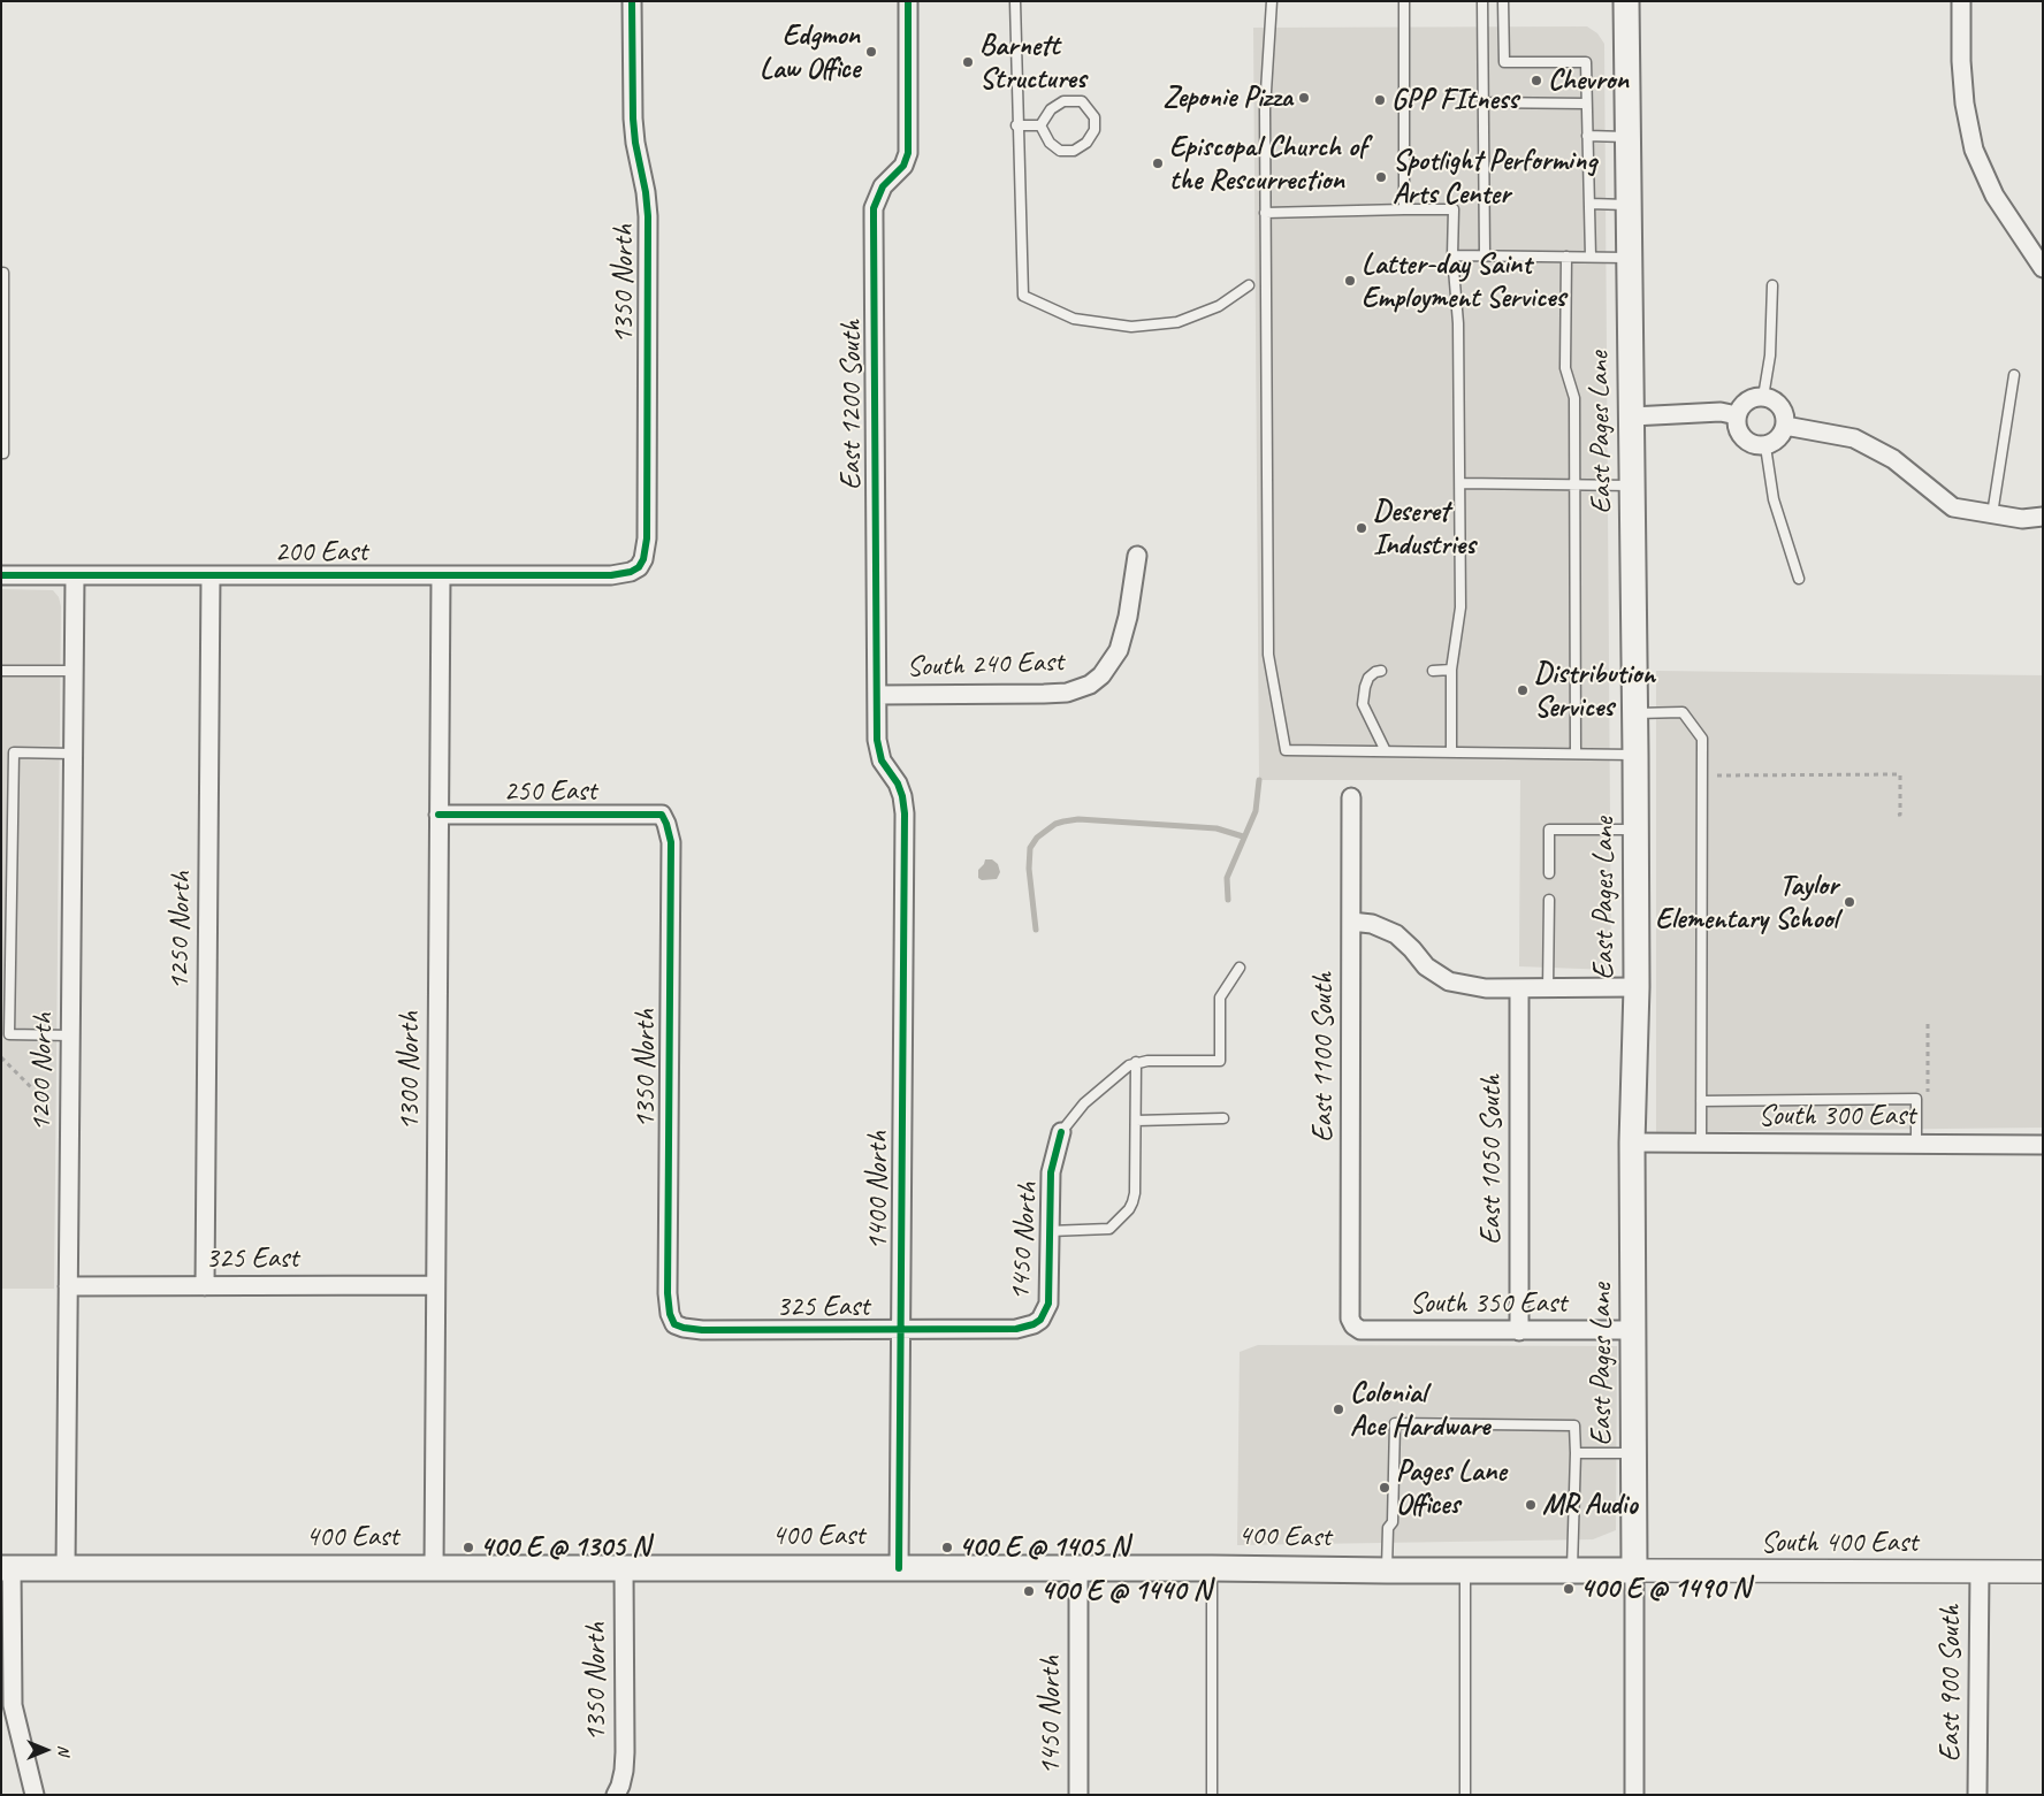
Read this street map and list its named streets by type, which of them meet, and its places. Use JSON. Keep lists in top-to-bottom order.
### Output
{
  "streets": {
    "main road": ["East Pages Lane", "400 East"],
    "street": [
      "1350 North",
      "East 1200 South",
      "200 East",
      "South 240 East",
      "250 East",
      "1250 North",
      "East 1100 South",
      "1300 North",
      "1200 North",
      "South 300 East",
      "East 1050 South",
      "1400 North",
      "1450 North",
      "325 East",
      "South 350 East",
      "South 400 East",
      "East 900 South"
    ]
  },
  "crossings": [
    ["1350 North", "200 East"],
    ["1350 North", "250 East"],
    ["1350 North", "325 East"],
    ["1350 North", "400 East"],
    ["East 1200 South", "South 240 East"],
    ["East 1200 South", "1400 North"],
    ["East Pages Lane", "South 300 East"],
    ["East Pages Lane", "South 350 East"],
    ["East Pages Lane", "400 East"],
    ["East Pages Lane", "South 400 East"],
    ["200 East", "1250 North"],
    ["200 East", "1300 North"],
    ["200 East", "1200 North"],
    ["250 East", "1300 North"],
    ["1250 North", "325 East"],
    ["East 1100 South", "South 350 East"],
    ["1300 North", "325 East"],
    ["1300 North", "400 East"],
    ["1200 North", "325 East"],
    ["1200 North", "400 East"],
    ["East 1050 South", "South 350 East"],
    ["1400 North", "325 East"],
    ["1400 North", "400 East"],
    ["1450 North", "325 East"],
    ["1450 North", "400 East"],
    ["400 East", "South 400 East"],
    ["South 400 East", "East 900 South"]
  ],
  "places": [
    "Edgmon Law Office",
    "Barnett Structures",
    "Chevron",
    "Zeponie Pizza",
    "GPP FItness",
    "Episcopal Church of the Rescurrection",
    "Spotlight Performing Arts Center",
    "Latter-day Saint Employment Services",
    "Deseret Industries",
    "Distribution Services",
    "Taylor Elementary School",
    "Colonial Ace Hardware",
    "Pages Lane Offices",
    "MR Audio",
    "400 E @ 1305 N",
    "400 E @ 1405 N",
    "400 E @ 1490 N",
    "400 E @ 1440 N"
  ],
  "north": "right"
}
